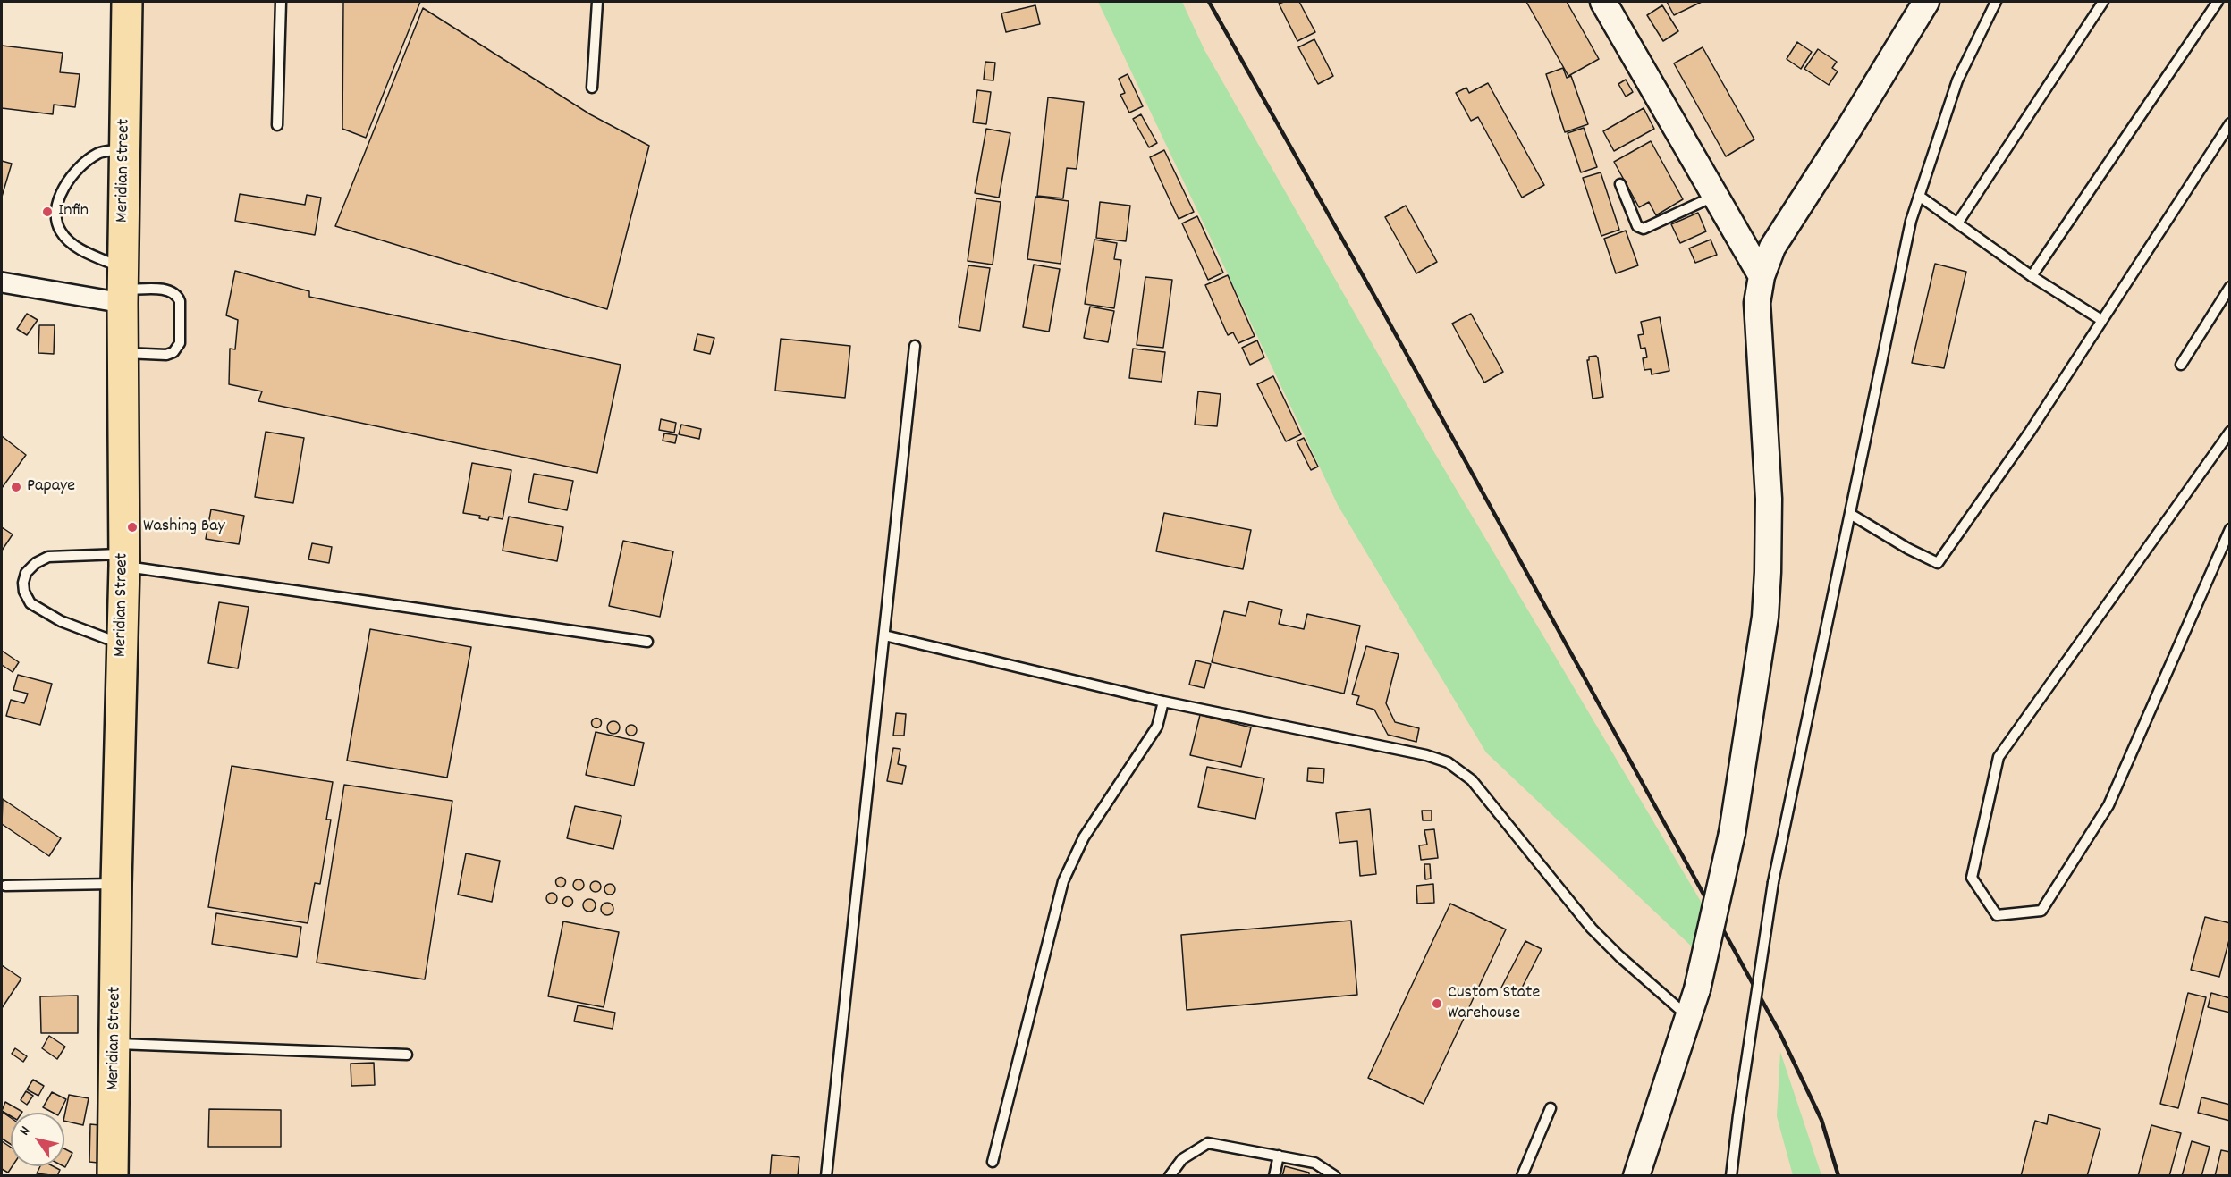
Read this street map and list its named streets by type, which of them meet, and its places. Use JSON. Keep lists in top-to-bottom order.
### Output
{
  "streets": {
    "main road": ["Meridian Street"]
  },
  "places": [
    "Infin",
    "Papaye",
    "Washing Bay",
    "Custom State Warehouse"
  ],
  "north": "top left"
}
